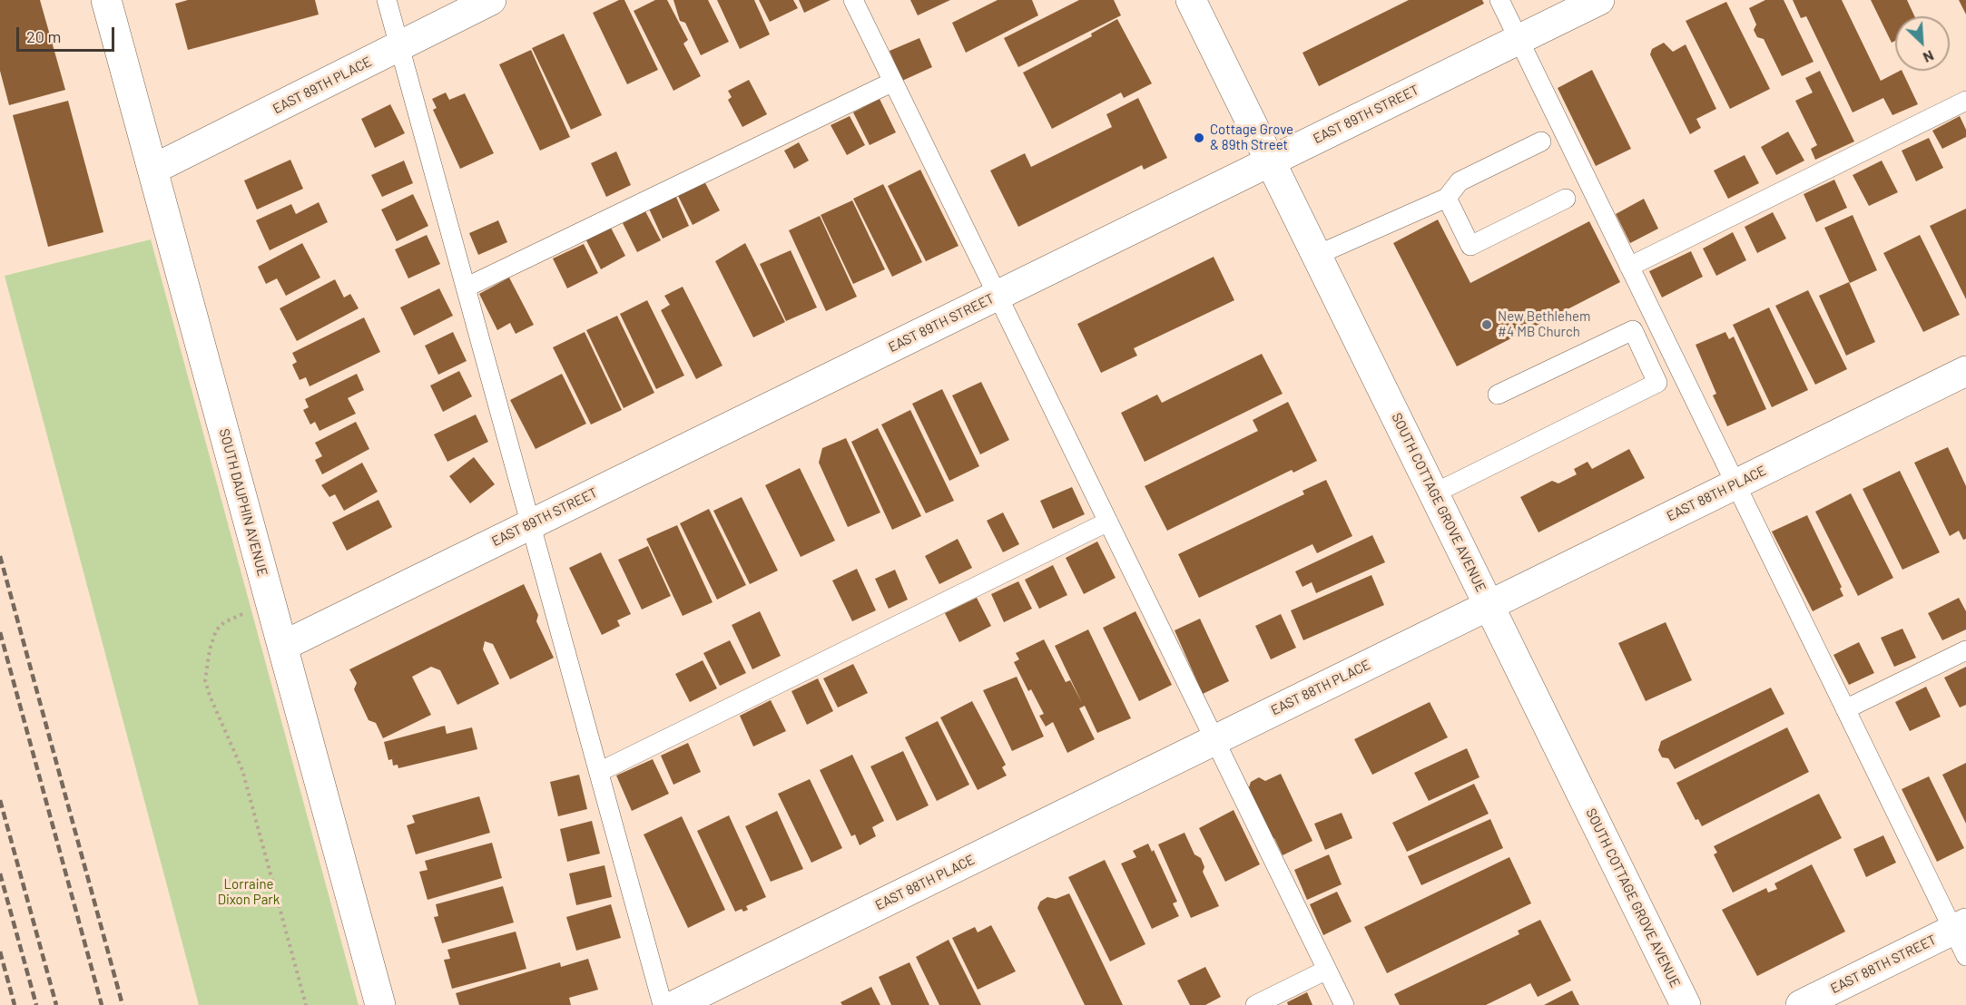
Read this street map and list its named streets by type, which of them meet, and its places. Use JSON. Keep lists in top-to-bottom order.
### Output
{
  "streets": {
    "street": [
      "EAST 89TH PLACE",
      "EAST 89TH STREET",
      "EAST 88TH PLACE",
      "SOUTH DAUPHIN AVENUE",
      "SOUTH COTTAGE GROVE AVENUE",
      "EAST 88TH STREET"
    ]
  },
  "crossings": [
    ["EAST 89TH PLACE", "SOUTH DAUPHIN AVENUE"],
    ["EAST 89TH STREET", "SOUTH DAUPHIN AVENUE"],
    ["EAST 89TH STREET", "SOUTH COTTAGE GROVE AVENUE"],
    ["EAST 88TH PLACE", "SOUTH COTTAGE GROVE AVENUE"]
  ],
  "parks": ["Lorraine Dixon Park"],
  "places": ["Cottage Grove & 89th Street", "New Bethlehem #4 MB Church"],
  "scale_bar": "20 m",
  "north": "bottom right"
}
